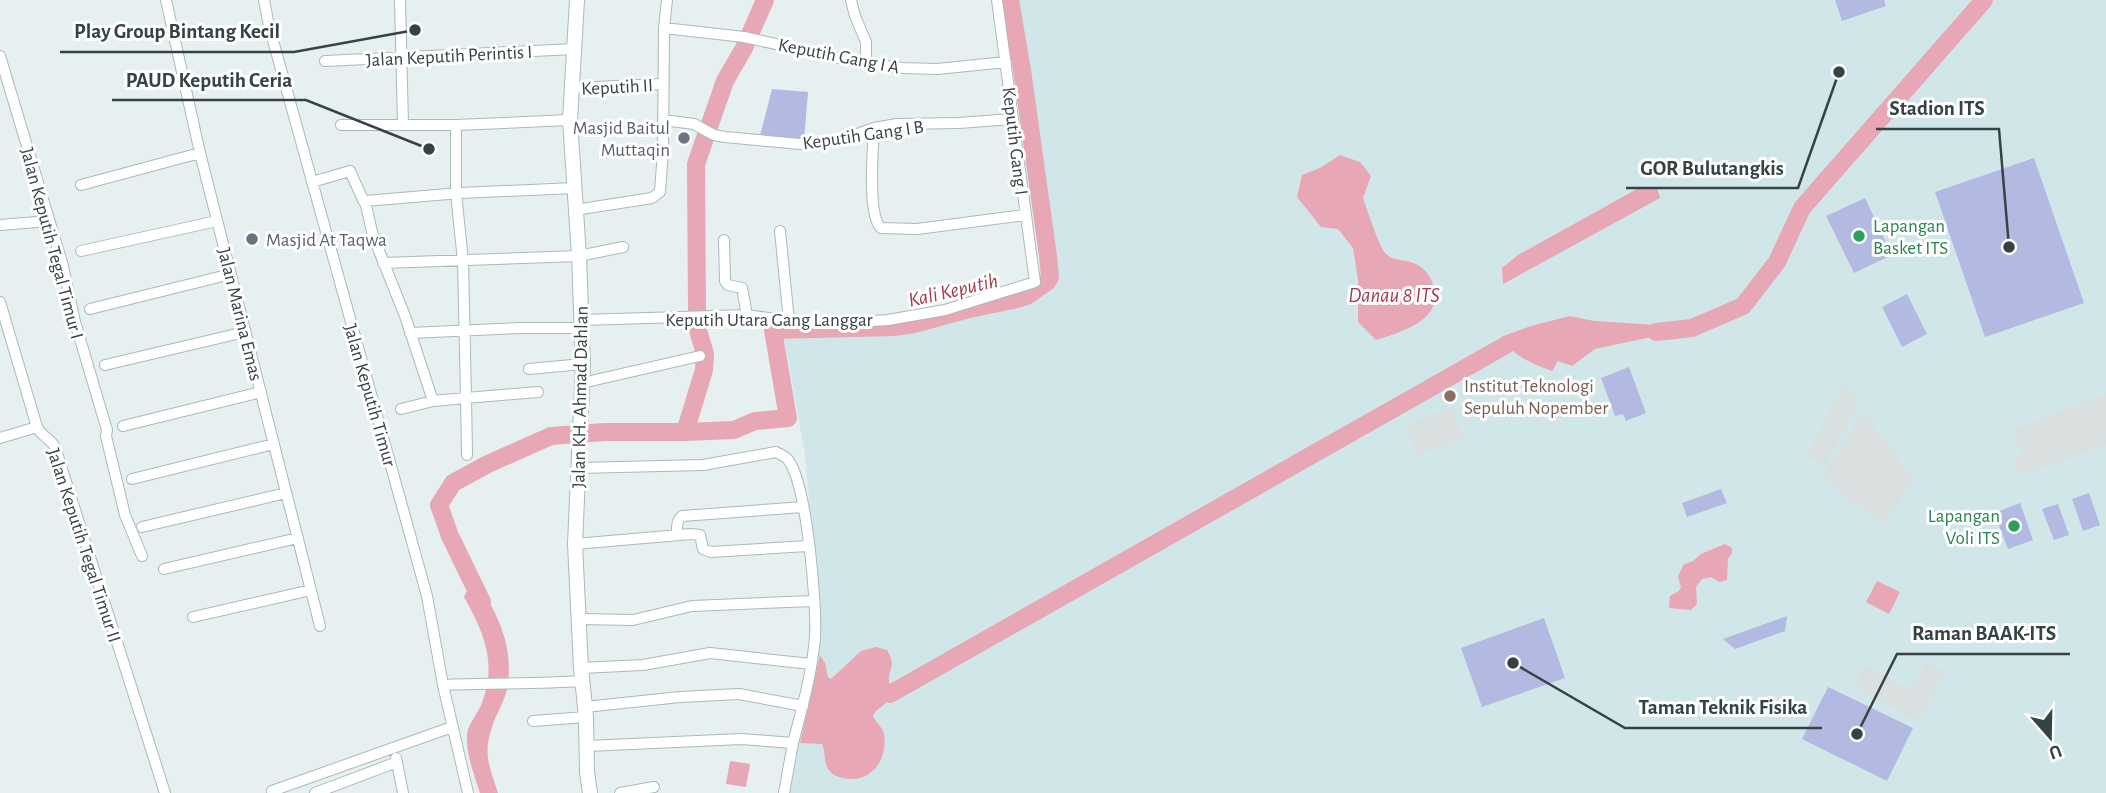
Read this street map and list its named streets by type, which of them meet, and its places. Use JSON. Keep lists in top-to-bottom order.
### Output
{
  "streets": {
    "street": [
      "Jalan Keputih Perintis I",
      "Keputih Gang I A",
      "Keputih II",
      "Keputih Gang I B",
      "Keputih Gang I",
      "Jalan Keputih Tegal Timur I",
      "Jalan Marina Emas",
      "Keputih Utara Gang Langgar",
      "Jalan Keputih Timur",
      "Jalan KH. Ahmad Dahlan",
      "Jalan Keputih Tegal Timur II"
    ]
  },
  "crossings": [
    ["Jalan Keputih Perintis I", "Jalan KH. Ahmad Dahlan"],
    ["Keputih Gang I A", "Keputih Gang I"],
    ["Keputih II", "Jalan KH. Ahmad Dahlan"],
    ["Keputih Gang I B", "Keputih Gang I"],
    ["Keputih Gang I", "Keputih Utara Gang Langgar"],
    ["Keputih Utara Gang Langgar", "Jalan KH. Ahmad Dahlan"]
  ],
  "water": ["Kali Keputih", "Danau 8 ITS"],
  "places": [
    "Play Group Bintang Kecil",
    "GOR Bulutangkis",
    "Masjid Baitul Muttaqin",
    "PAUD Keputih Ceria",
    "Lapangan Basket ITS",
    "Masjid At Taqwa",
    "Stadion ITS",
    "Institut Teknologi Sepuluh Nopember",
    "Lapangan Voli ITS",
    "Taman Teknik Fisika",
    "Raman BAAK-ITS"
  ],
  "north": "bottom"
}
